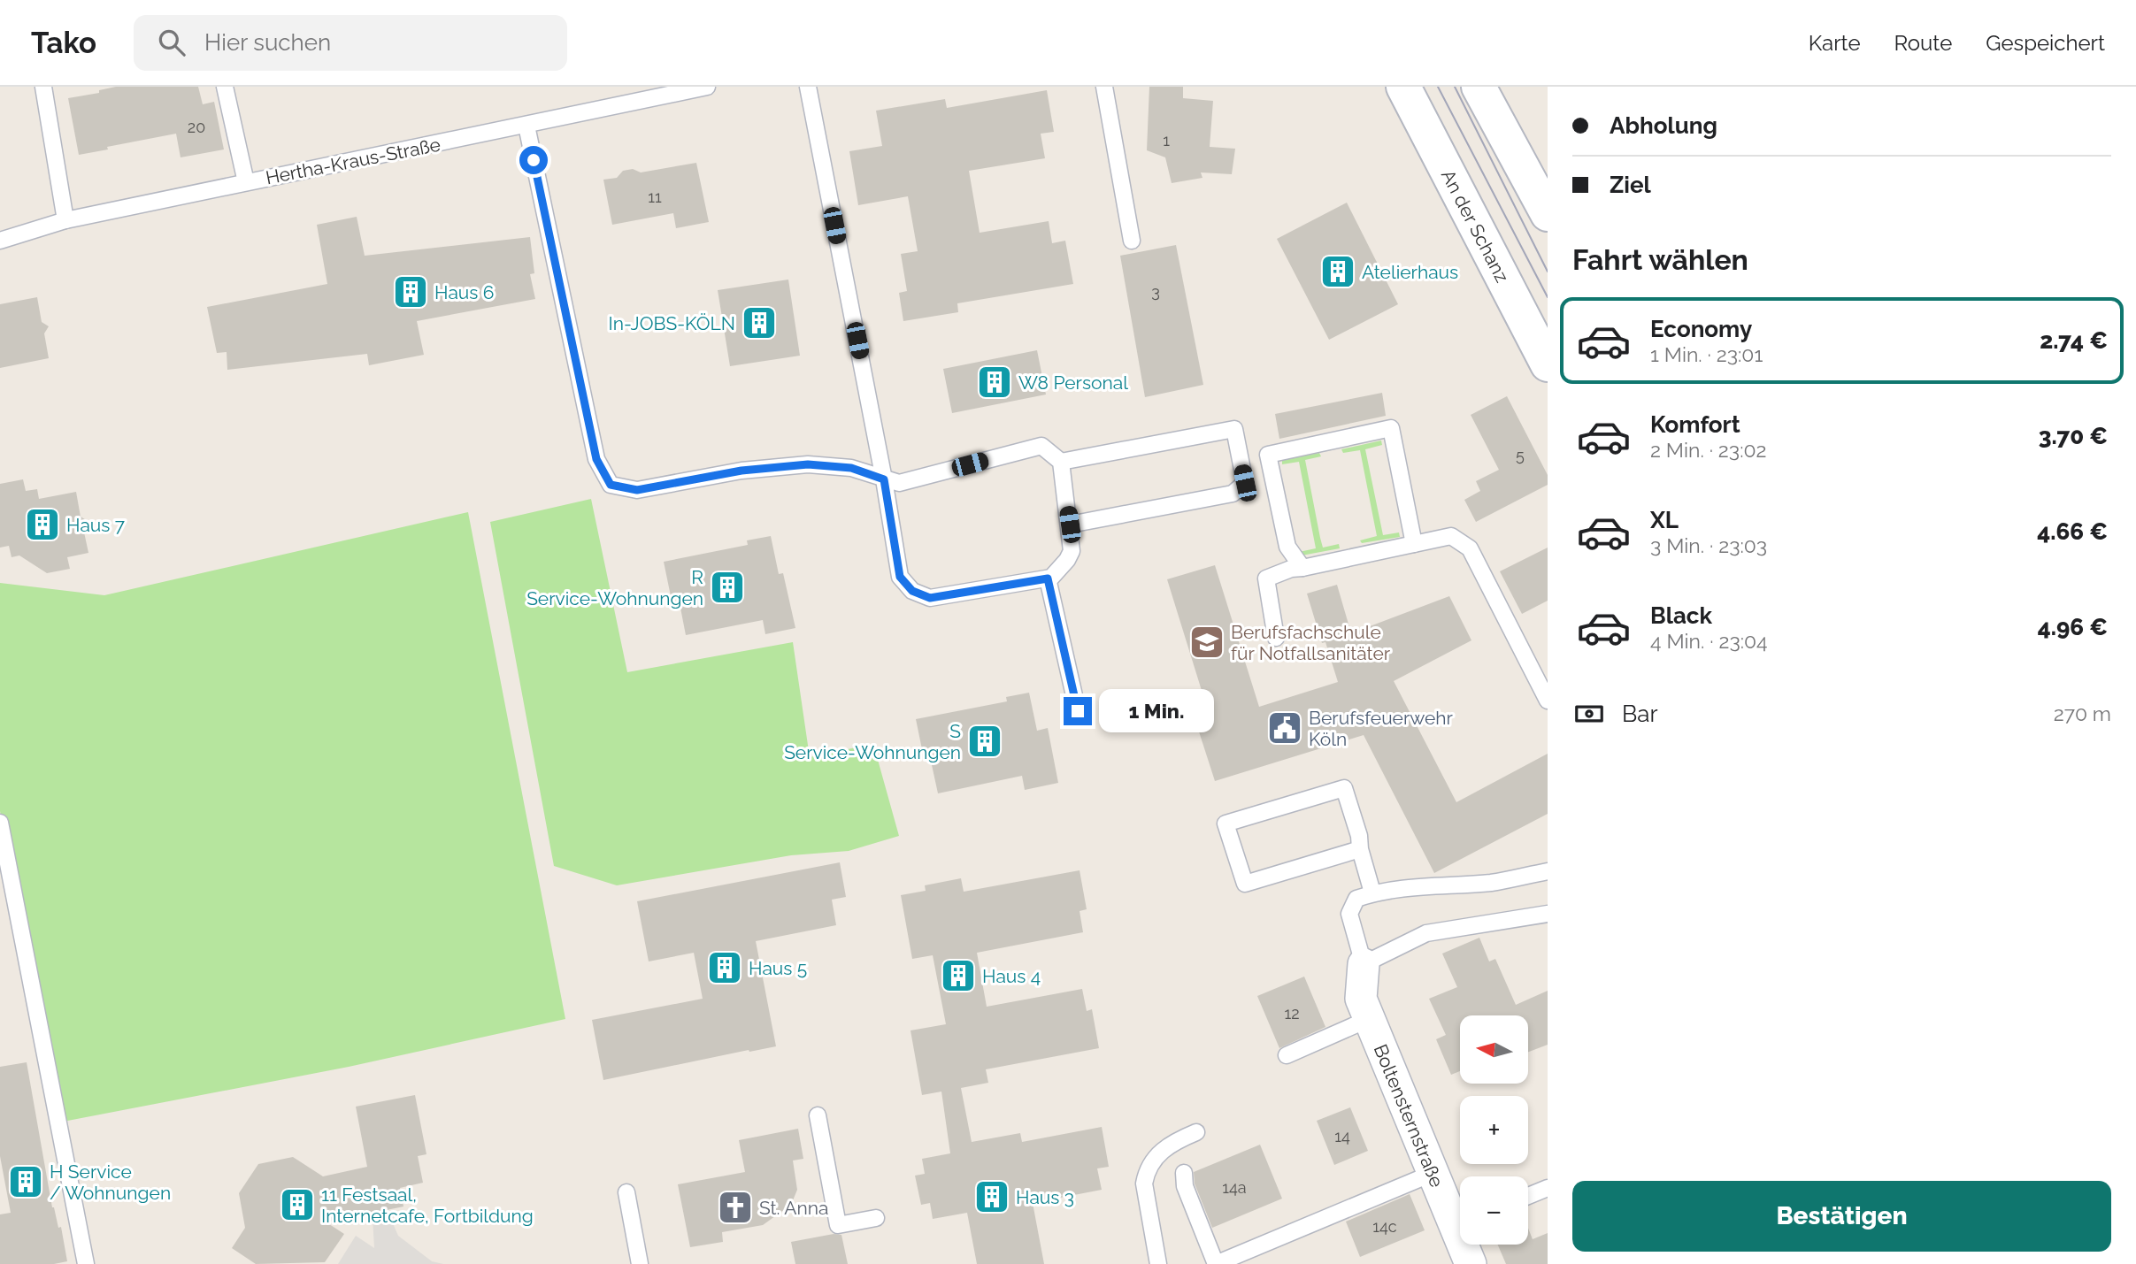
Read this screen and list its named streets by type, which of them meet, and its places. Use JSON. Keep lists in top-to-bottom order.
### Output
{
  "streets": {
    "main road": ["An der Schanz"],
    "street": ["Boltensternstraße"],
    "lane": ["Hertha-Kraus-Straße"]
  },
  "places": {
    "building": [
      "Atelierhaus",
      "Haus 6",
      "In-JOBS-KÖLN",
      "W8 Personal",
      "Haus 7",
      "R Service-Wohnungen",
      "S Service-Wohnungen",
      "Haus 5",
      "Haus 4",
      "H Service / Wohnungen",
      "Haus 3",
      "11 Festsaal, Internetcafe, Fortbildung"
    ],
    "school or university": ["Berufsfachschule für Notfallsanitäter"],
    "public building": ["Berufsfeuerwehr Köln"],
    "church": ["St. Anna"]
  },
  "house_numbers": [
    "20",
    "1",
    "11",
    "3",
    "5",
    "12",
    "14",
    "14a",
    "14c"
  ],
  "north": "left",
  "page": {
    "header": "Tako",
    "search": "Hier suchen",
    "nav": ["Karte", "Route", "Gespeichert"],
    "banner": ["Abholung", "Ziel"],
    "heading": "Fahrt wählen",
    "list": [
      {
        "name": "Economy",
        "note": "1 Min. · 23:01",
        "value": "2.74 €"
      },
      {
        "name": "Komfort",
        "note": "2 Min. · 23:02",
        "value": "3.70 €"
      },
      {
        "name": "XL",
        "note": "3 Min. · 23:03",
        "value": "4.66 €"
      },
      {
        "name": "Black",
        "note": "4 Min. · 23:04",
        "value": "4.96 €"
      }
    ],
    "pay": ["Bar", "270 m"],
    "bubble": "1 Min.",
    "map_buttons": ["+", "−"],
    "buttons": "Bestätigen"
  }
}
